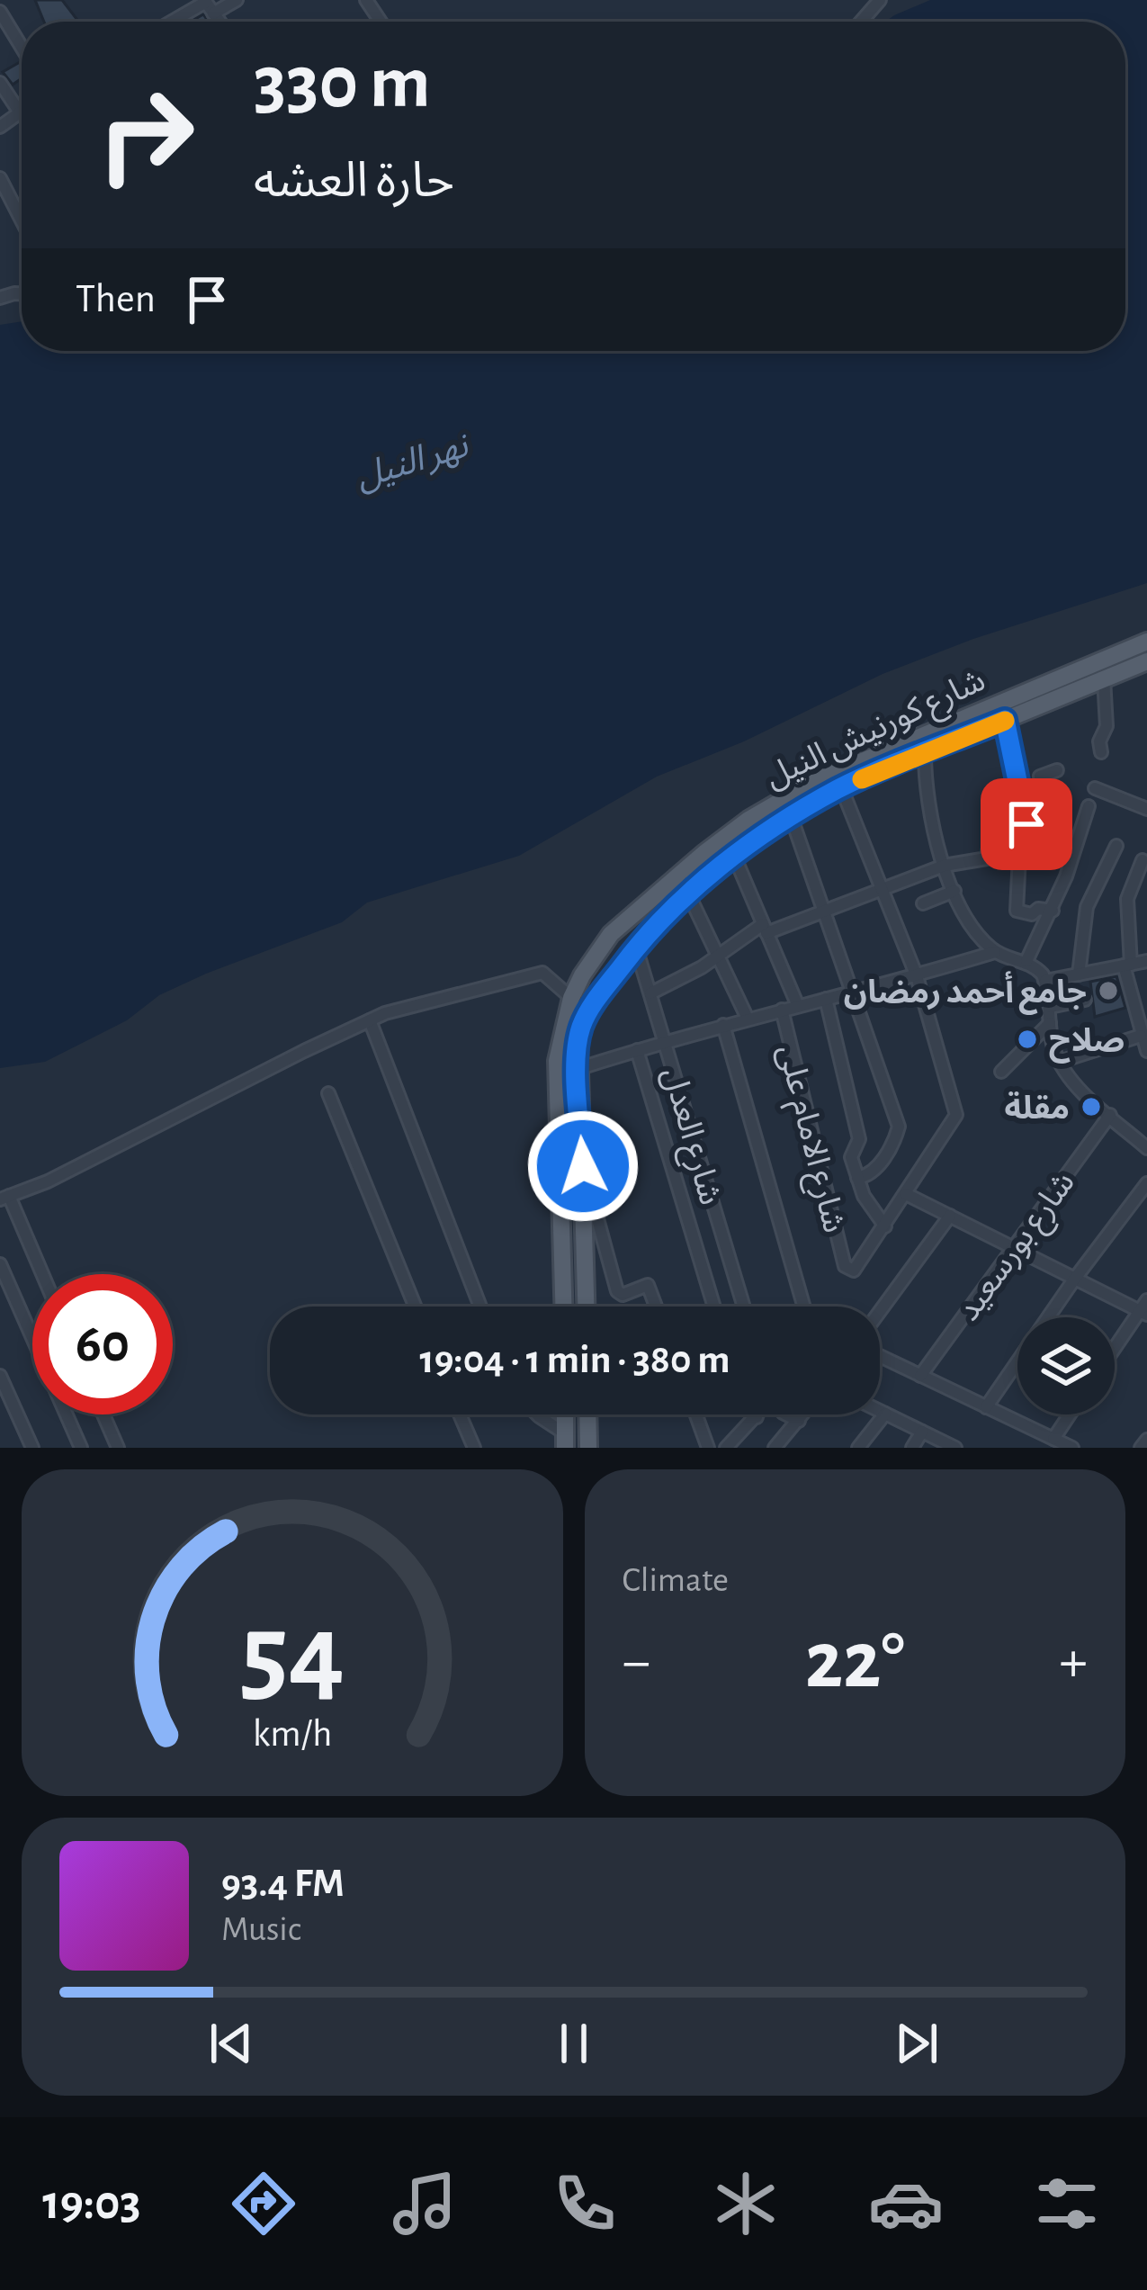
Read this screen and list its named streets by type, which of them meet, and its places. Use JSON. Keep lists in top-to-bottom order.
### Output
{
  "streets": {
    "main road": ["شارع كورنيش النيل"],
    "street": ["شارع العدل", "شارع الامام على", "شارع بورسعيد"]
  },
  "crossings": [
    ["شارع كورنيش النيل", "شارع العدل"]
  ],
  "water": ["نهر النيل"],
  "places": ["جامع أحمد رمضان", "صلاح", "مقلة"],
  "page": {
    "turn": ["330 m", "حارة العشه"],
    "then": "Then",
    "limit": "60",
    "trip": "19:04 · 1 min · 380 m",
    "tile": "Climate",
    "heat": ["−", "22°", "+"],
    "song": ["93.4 FM", "Music"],
    "tabs": "19:03",
    "gauge": ["54", "km/h"]
  }
}
